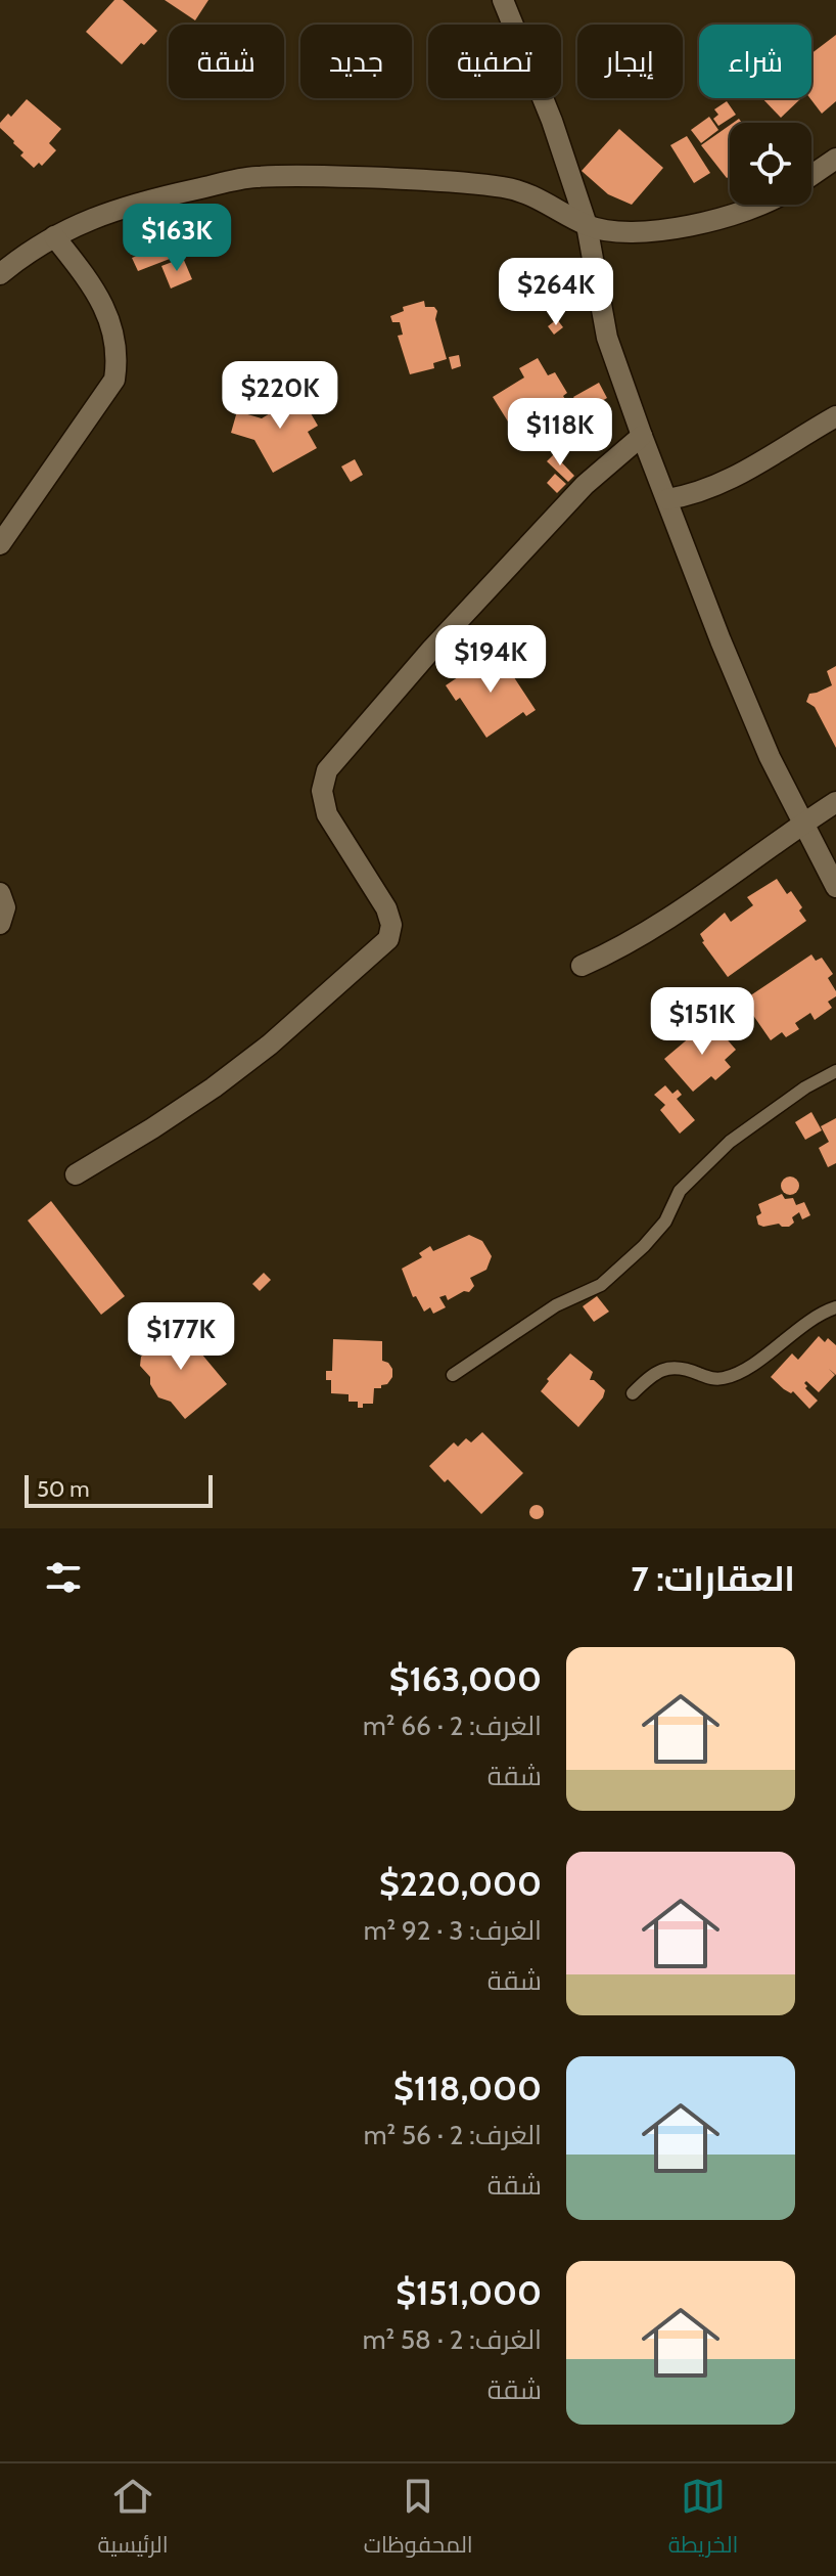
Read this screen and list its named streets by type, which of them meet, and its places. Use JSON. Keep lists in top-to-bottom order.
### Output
{
  "scale_bar": "50 m",
  "page": {
    "chip": [
      "شراء",
      "إيجار",
      "تصفية",
      "جديد",
      "شقة"
    ],
    "price": [
      "$163K",
      "$264K",
      "$220K",
      "$118K",
      "$194K",
      "$151K",
      "$177K"
    ],
    "scale": "50 m",
    "heading": "العقارات: 7",
    "list": [
      {
        "name": "$163,000",
        "note": "الغرف: 2 · 66 m² · شقة"
      },
      {
        "name": "$220,000",
        "note": "الغرف: 3 · 92 m² · شقة"
      },
      {
        "name": "$118,000",
        "note": "الغرف: 2 · 56 m² · شقة"
      },
      {
        "name": "$151,000",
        "note": "الغرف: 2 · 58 m² · شقة"
      }
    ],
    "tabs": ["الخريطة", "المحفوظات", "الرئيسية"]
  }
}
